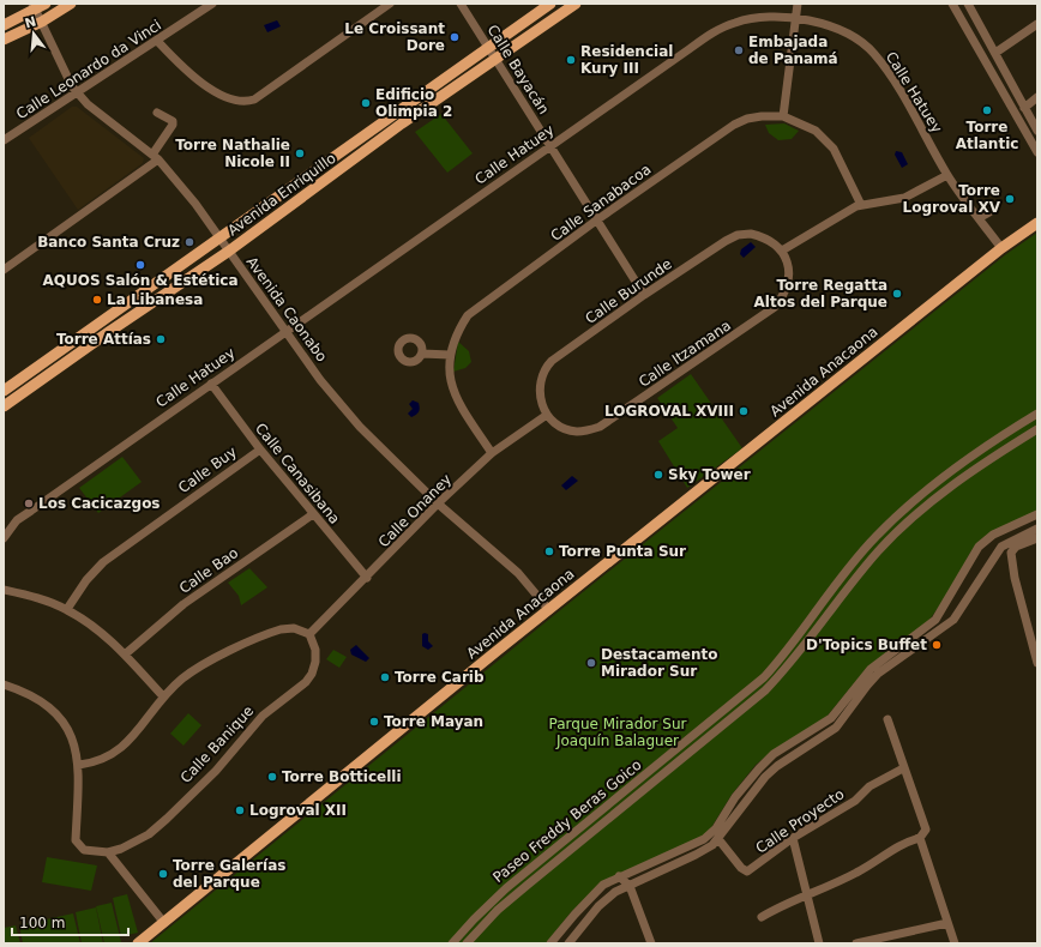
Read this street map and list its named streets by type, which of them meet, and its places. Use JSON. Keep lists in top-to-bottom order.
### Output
{
  "streets": {
    "main road": ["Avenida Enriquillo", "Avenida Anacaona"],
    "street": [
      "Calle Leonardo da Vinci",
      "Calle Bayacán",
      "Calle Hatuey",
      "Calle Sanabacoa",
      "Calle Burunde",
      "Avenida Caonabo",
      "Calle Itzamana",
      "Calle Buy",
      "Calle Canasibana",
      "Calle Onaney",
      "Calle Bao",
      "Calle Banique",
      "Paseo Freddy Beras Goico",
      "Calle Proyecto"
    ]
  },
  "crossings": [
    ["Calle Leonardo da Vinci", "Avenida Caonabo"],
    ["Calle Bayacán", "Calle Hatuey"],
    ["Calle Bayacán", "Avenida Enriquillo"],
    ["Calle Bayacán", "Calle Sanabacoa"],
    ["Calle Bayacán", "Calle Burunde"],
    ["Calle Hatuey", "Avenida Caonabo"],
    ["Calle Hatuey", "Avenida Anacaona"],
    ["Calle Hatuey", "Calle Canasibana"],
    ["Avenida Enriquillo", "Avenida Caonabo"],
    ["Calle Sanabacoa", "Calle Onaney"],
    ["Calle Burunde", "Calle Itzamana"],
    ["Calle Burunde", "Calle Onaney"],
    ["Avenida Caonabo", "Avenida Anacaona"],
    ["Avenida Caonabo", "Calle Onaney"],
    ["Calle Buy", "Calle Canasibana"],
    ["Calle Canasibana", "Calle Onaney"],
    ["Calle Canasibana", "Calle Bao"],
    ["Calle Onaney", "Calle Banique"]
  ],
  "parks": ["Parque Mirador Sur Joaquín Balaguer"],
  "places": [
    "Le Croissant Dore",
    "Embajada de Panamá",
    "Residencial Kury III",
    "Edificio Olimpia 2",
    "Torre Atlantic",
    "Torre Nathalie Nicole II",
    "Torre Logroval XV",
    "Banco Santa Cruz",
    "AQUOS Salón & Estética",
    "Torre Regatta Altos del Parque",
    "La Libanesa",
    "Torre Attías",
    "LOGROVAL XVIII",
    "Sky Tower",
    "Los Cacicazgos",
    "Torre Punta Sur",
    "D'Topics Buffet",
    "Destacamento Mirador Sur",
    "Torre Carib",
    "Torre Mayan",
    "Torre Botticelli",
    "Logroval XII",
    "Torre Galerías del Parque"
  ],
  "scale_bar": "100 m",
  "north": "top"
}
